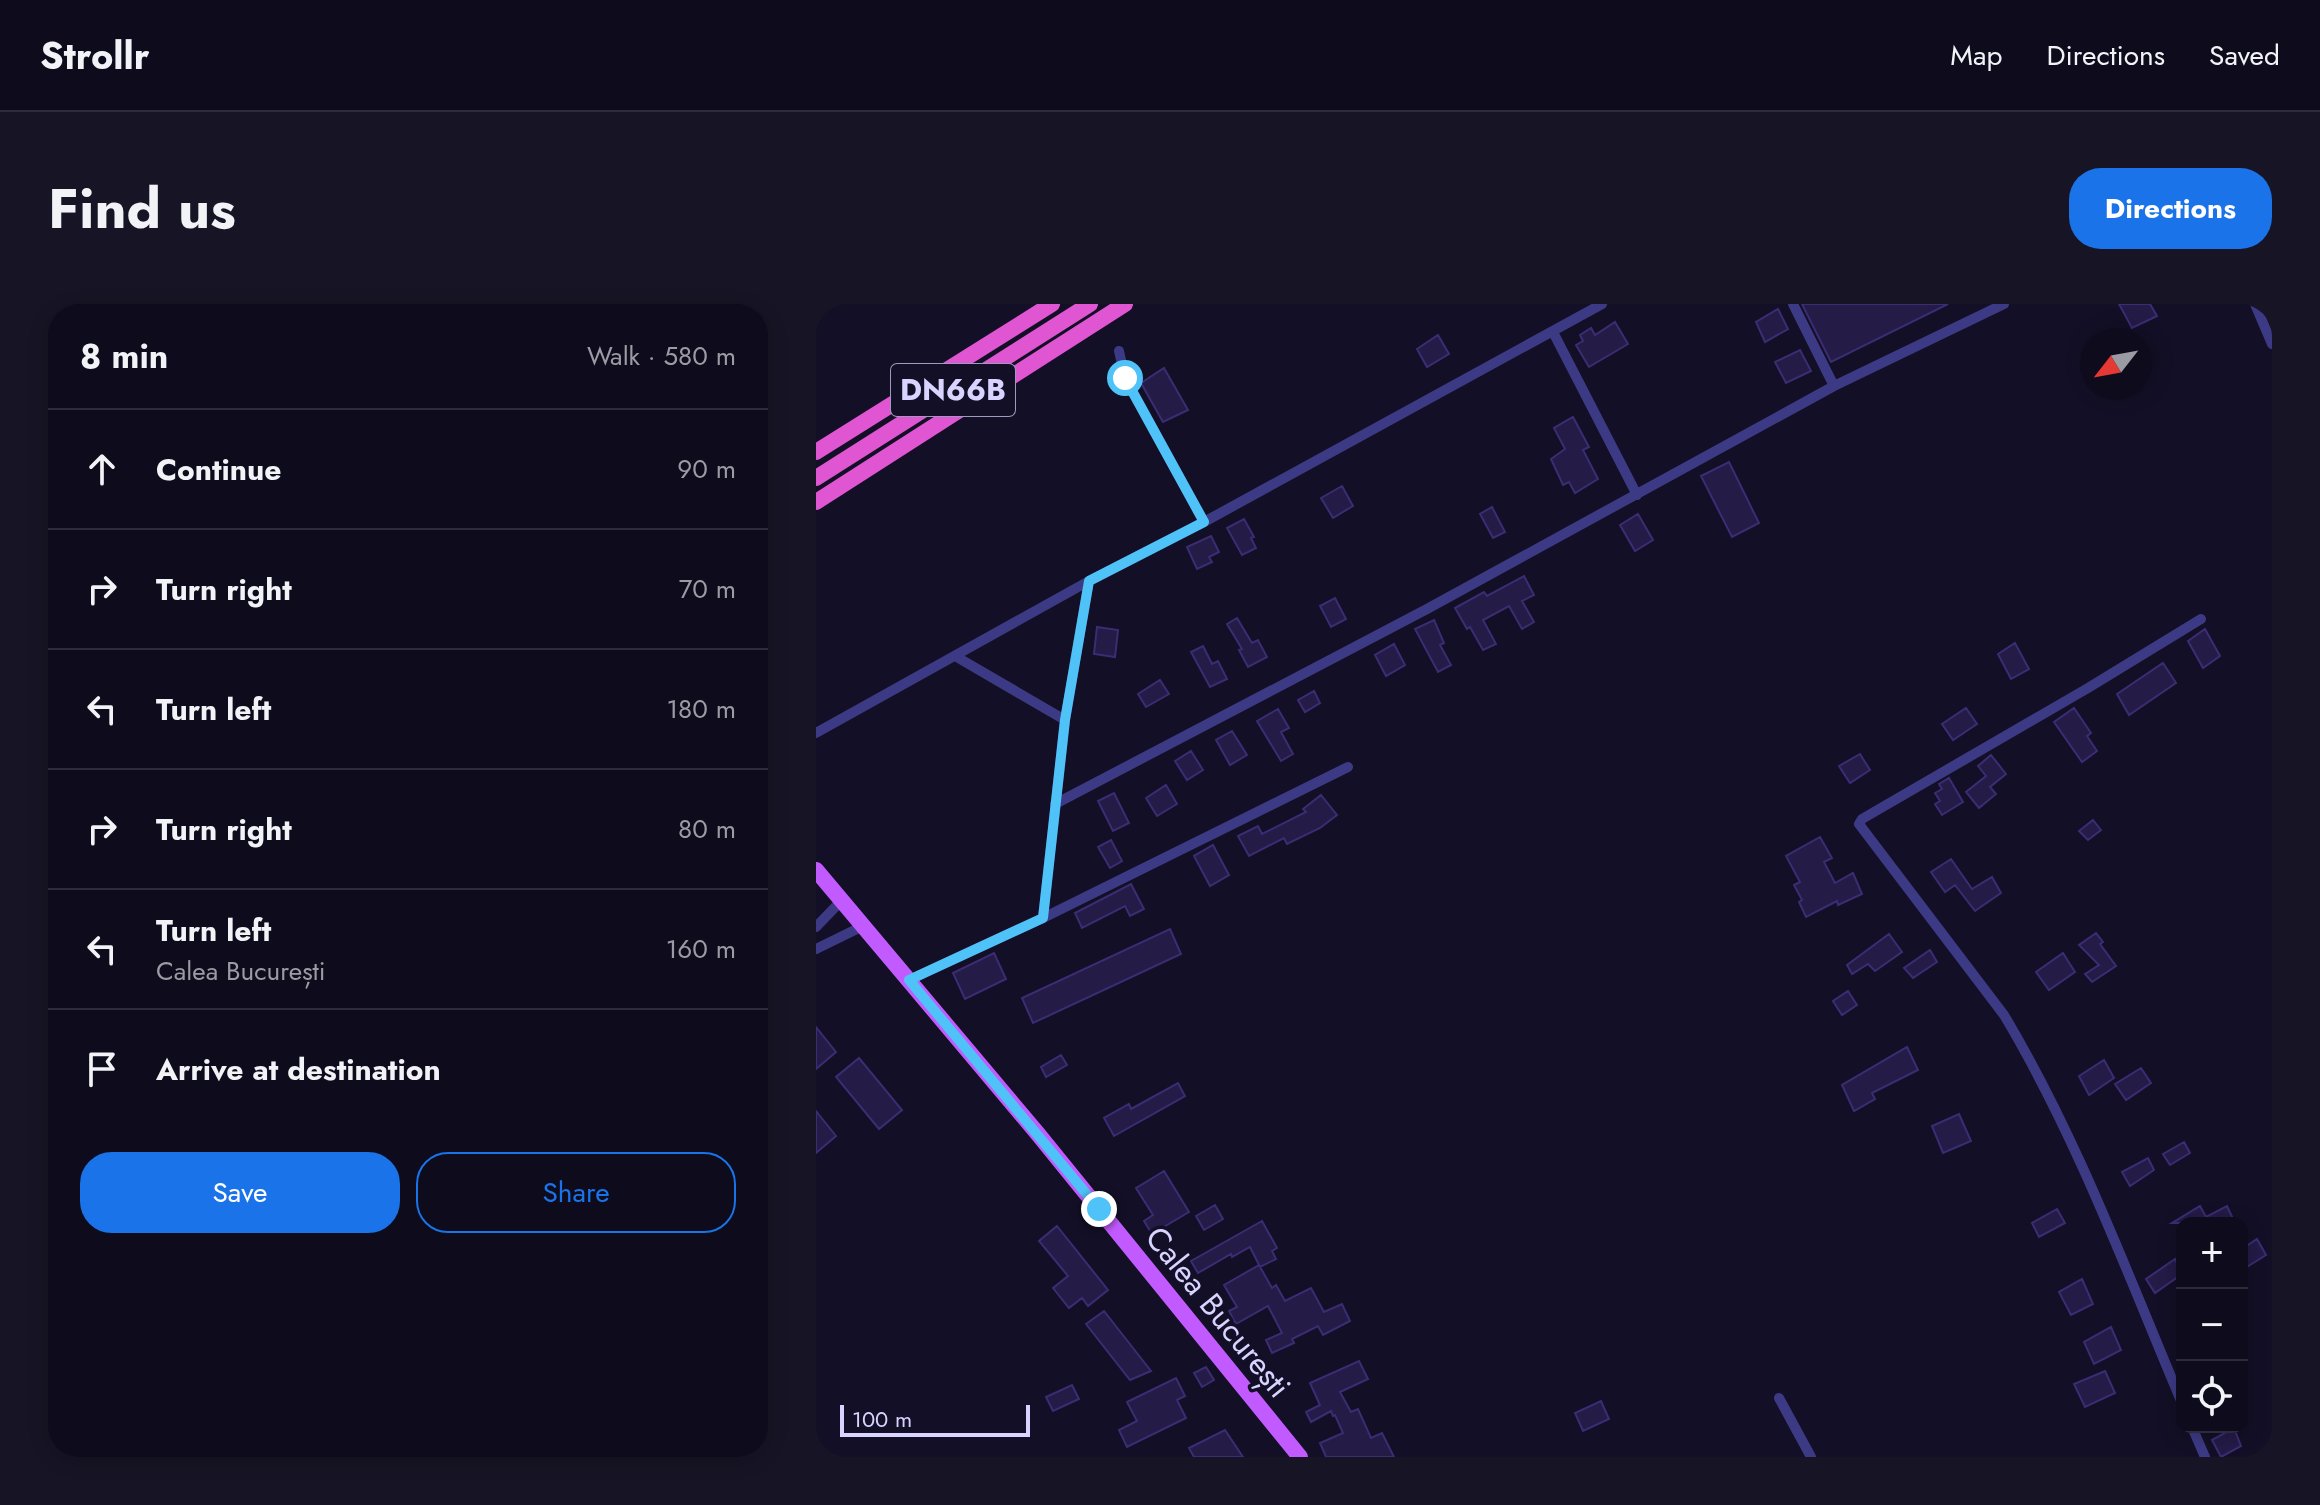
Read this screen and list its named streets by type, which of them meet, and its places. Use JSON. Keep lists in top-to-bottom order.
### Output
{
  "streets": {
    "highway": ["DN66B"],
    "main road": ["Calea București"]
  },
  "scale_bar": "100 m",
  "north": "bottom left",
  "page": {
    "header": "Strollr",
    "nav": ["Map", "Directions", "Saved"],
    "title": "Find us",
    "buttons": [
      "Directions",
      ["Save", "Share"]
    ],
    "heading": ["8 min", "Walk · 580 m"],
    "list": [
      ["Continue", "90 m"],
      ["Turn right", "70 m"],
      ["Turn left", "180 m"],
      ["Turn right", "80 m"],
      ["Turn left", "Calea București", "160 m"],
      "Arrive at destination"
    ],
    "map_buttons": ["+", "−"],
    "scale": "100 m"
  }
}
